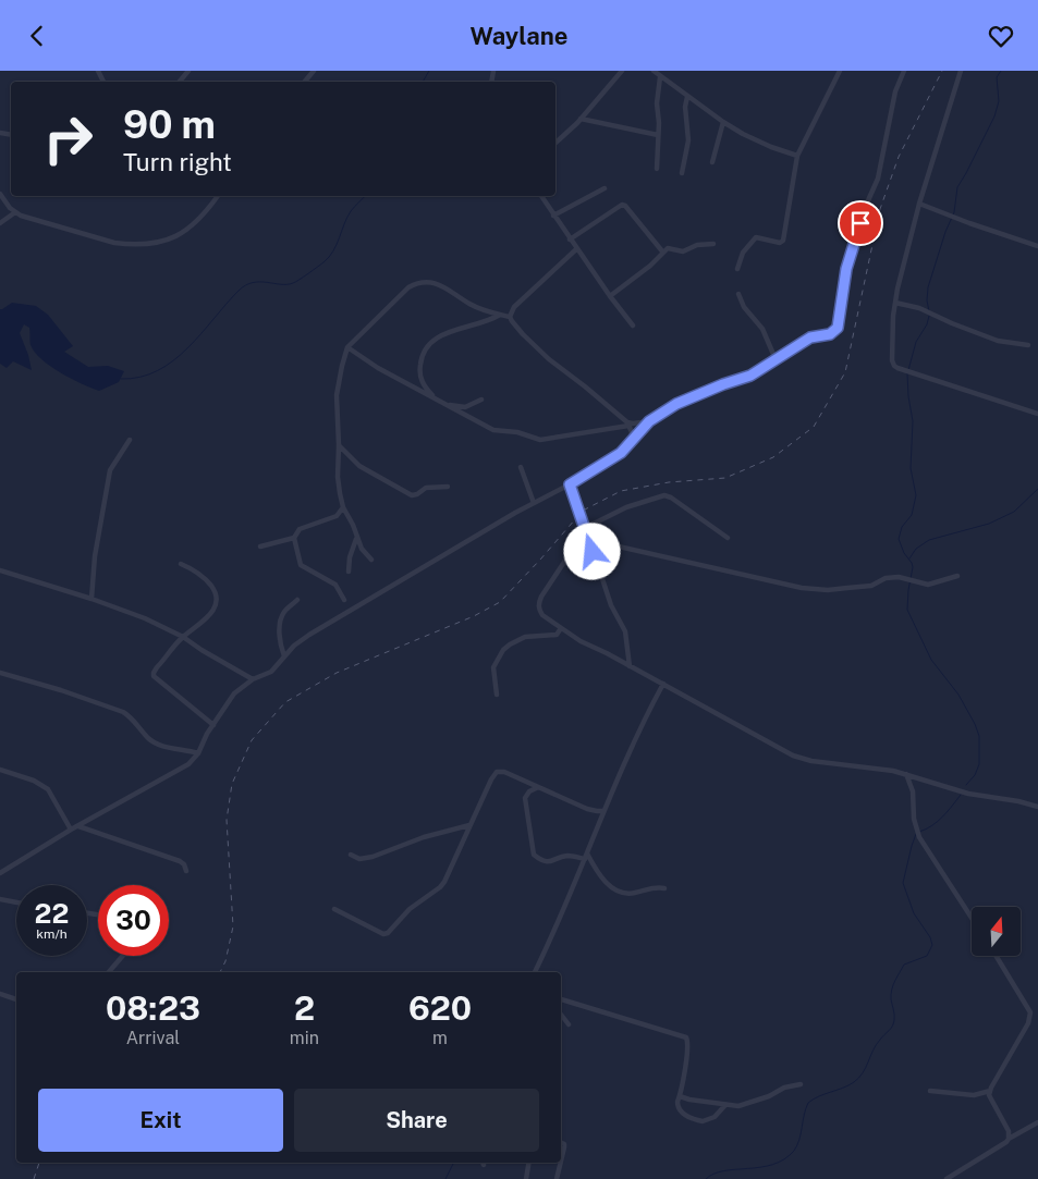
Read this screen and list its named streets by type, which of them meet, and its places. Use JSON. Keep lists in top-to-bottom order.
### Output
{
  "north": "top",
  "page": {
    "header": "Waylane",
    "turn": ["90 m", "Turn right"],
    "speed": "22 km/h",
    "limit": "30",
    "eta": [
      "08:23",
      "Arrival",
      "2",
      "min",
      "620",
      "m"
    ],
    "buttons": ["Exit", "Share"]
  }
}
